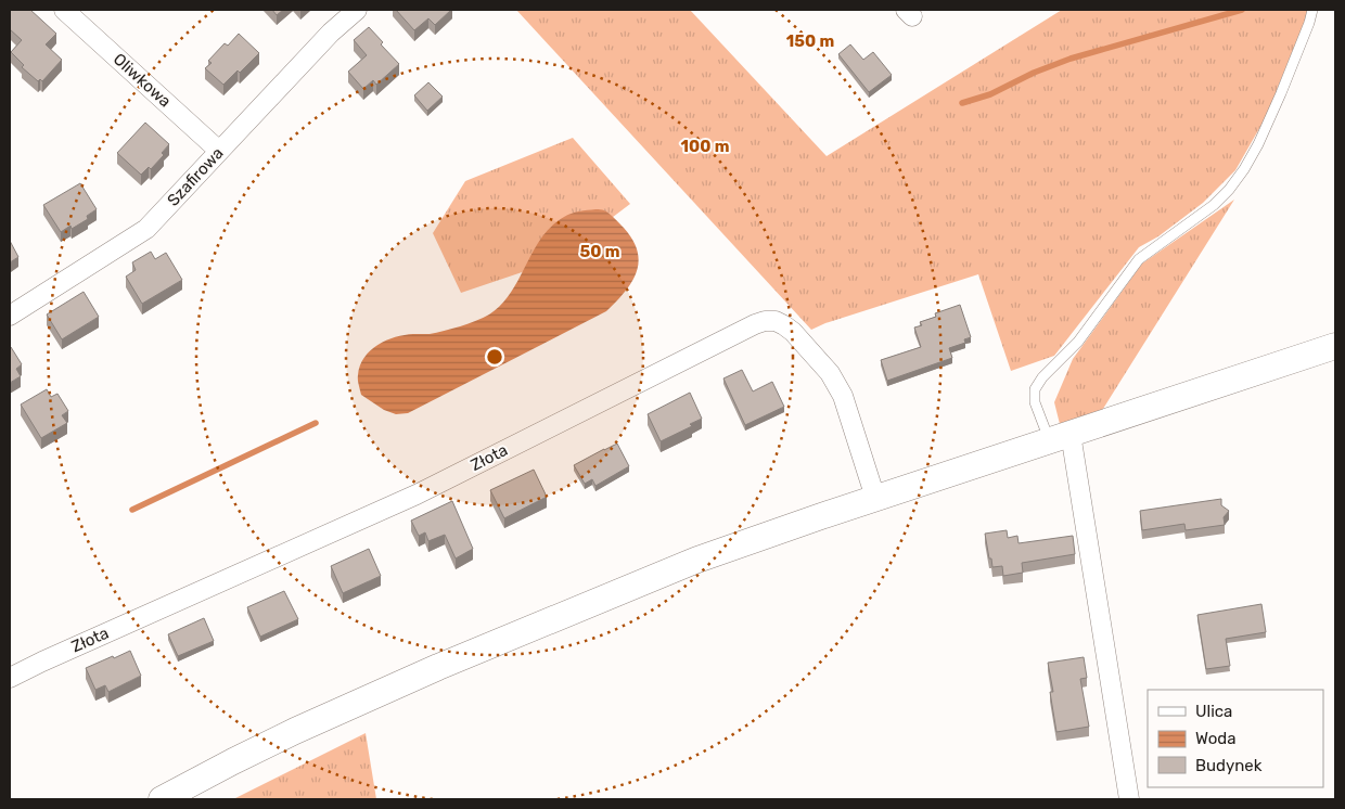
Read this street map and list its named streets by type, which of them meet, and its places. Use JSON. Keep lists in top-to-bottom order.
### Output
{
  "streets": {
    "street": ["Oliwkowa", "Szafirowa", "Złota"]
  },
  "crossings": [
    ["Oliwkowa", "Szafirowa"]
  ],
  "legend": ["Ulica", "Woda", "Budynek"],
  "rings": ["150 m", "100 m", "50 m"]
}
